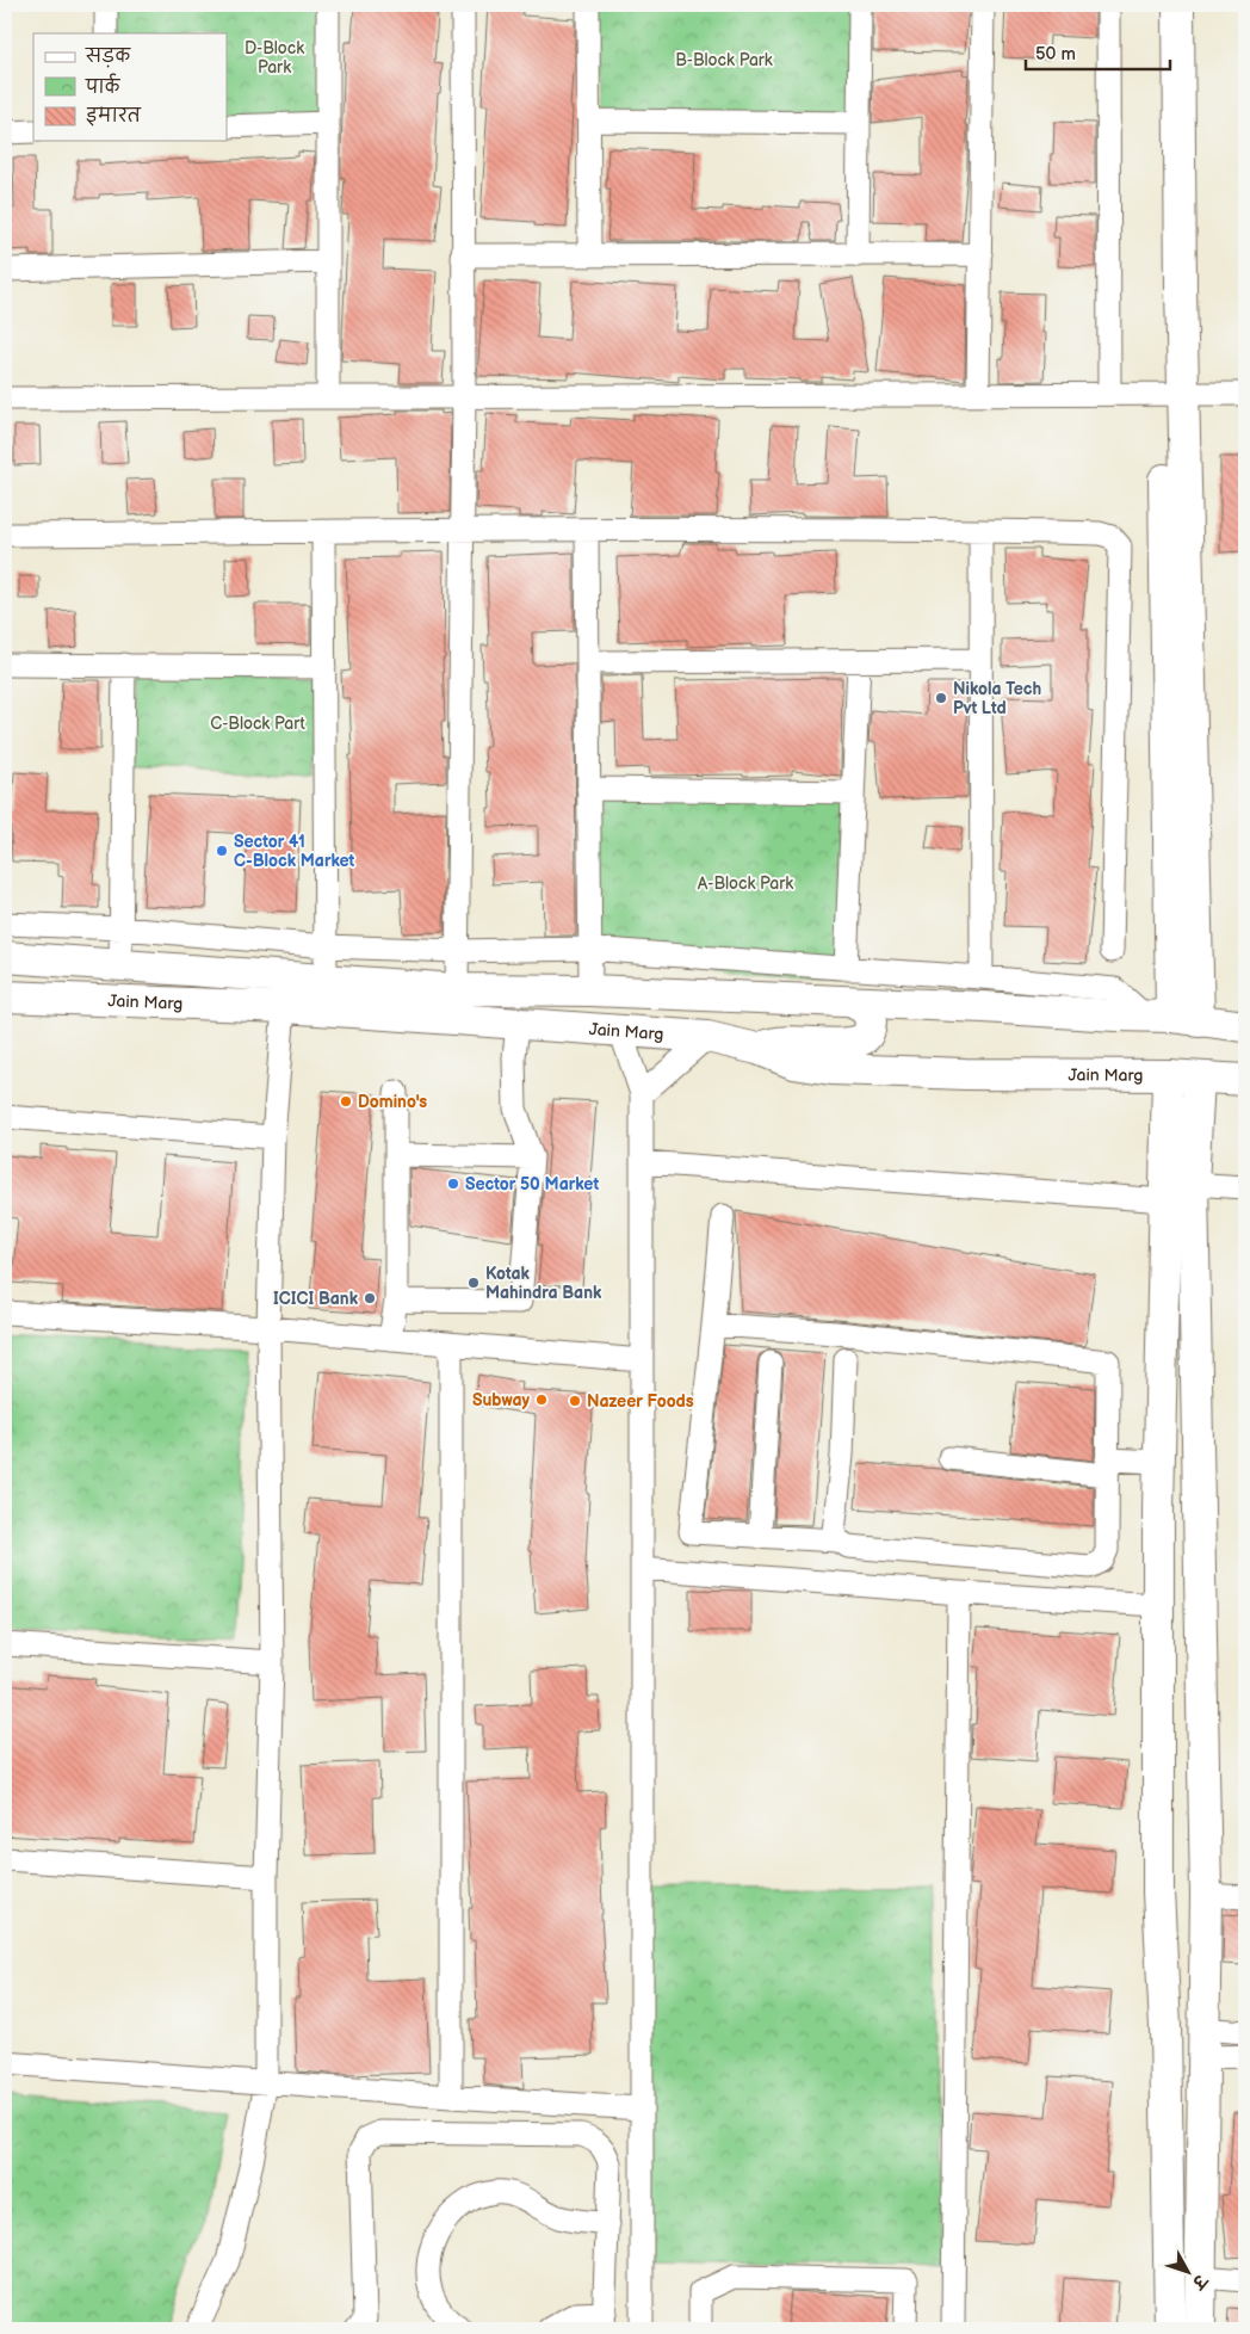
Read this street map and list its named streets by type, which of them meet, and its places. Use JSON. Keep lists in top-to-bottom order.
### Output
{
  "streets": {
    "street": ["Jain Marg"]
  },
  "parks": [
    "D-Block Park",
    "B-Block Park",
    "C-Block Part",
    "A-Block Park"
  ],
  "places": [
    "Nikola Tech Pvt Ltd",
    "Sector 41 C-Block Market",
    "Domino's",
    "Sector 50 Market",
    "Kotak Mahindra Bank",
    "ICICI Bank",
    "Subway",
    "Nazeer Foods"
  ],
  "legend": ["सड़क", "पार्क", "इमारत"],
  "scale_bar": "50 m",
  "north": "bottom right"
}
